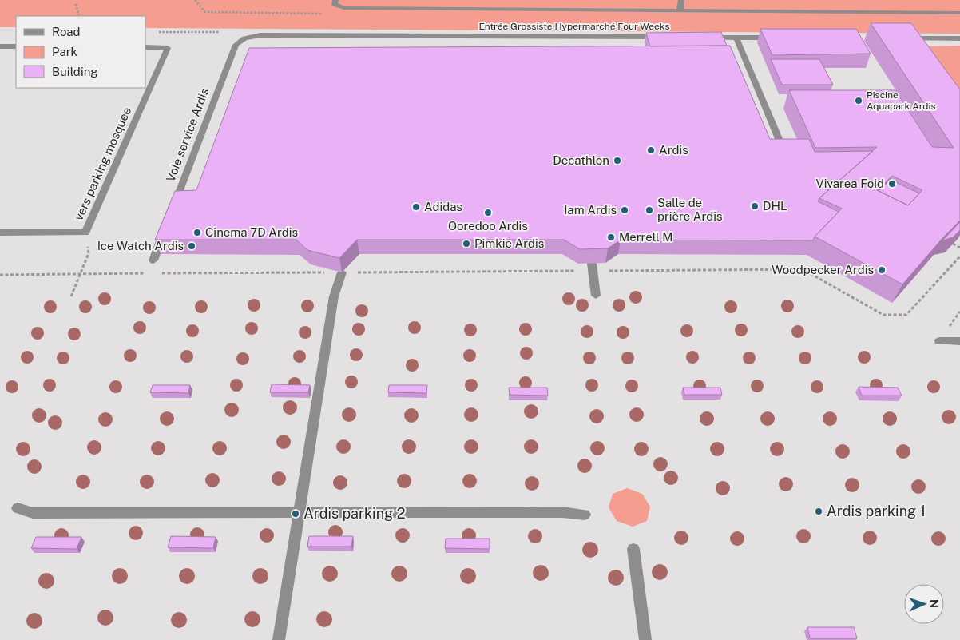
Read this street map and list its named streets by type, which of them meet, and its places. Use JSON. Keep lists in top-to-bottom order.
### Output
{
  "streets": {
    "street": ["Entrée Grossiste Hypermarché Four Weeks", "Voie service Ardis", "vers parking mosquee"]
  },
  "crossings": [
    ["Entrée Grossiste Hypermarché Four Weeks", "Voie service Ardis"]
  ],
  "places": [
    "Piscine Aquapark Ardis",
    "Ardis",
    "Decathlon",
    "Vivarea Foid",
    "DHL",
    "Adidas",
    "Iam Ardis",
    "Salle de prière Ardis",
    "Ooredoo Ardis",
    "Cinema 7D Ardis",
    "Merrell M",
    "Pimkie Ardis",
    "Ice Watch Ardis",
    "Woodpecker Ardis",
    "Ardis parking 1",
    "Ardis parking 2"
  ],
  "legend": ["Road", "Park", "Building"],
  "north": "right"
}
